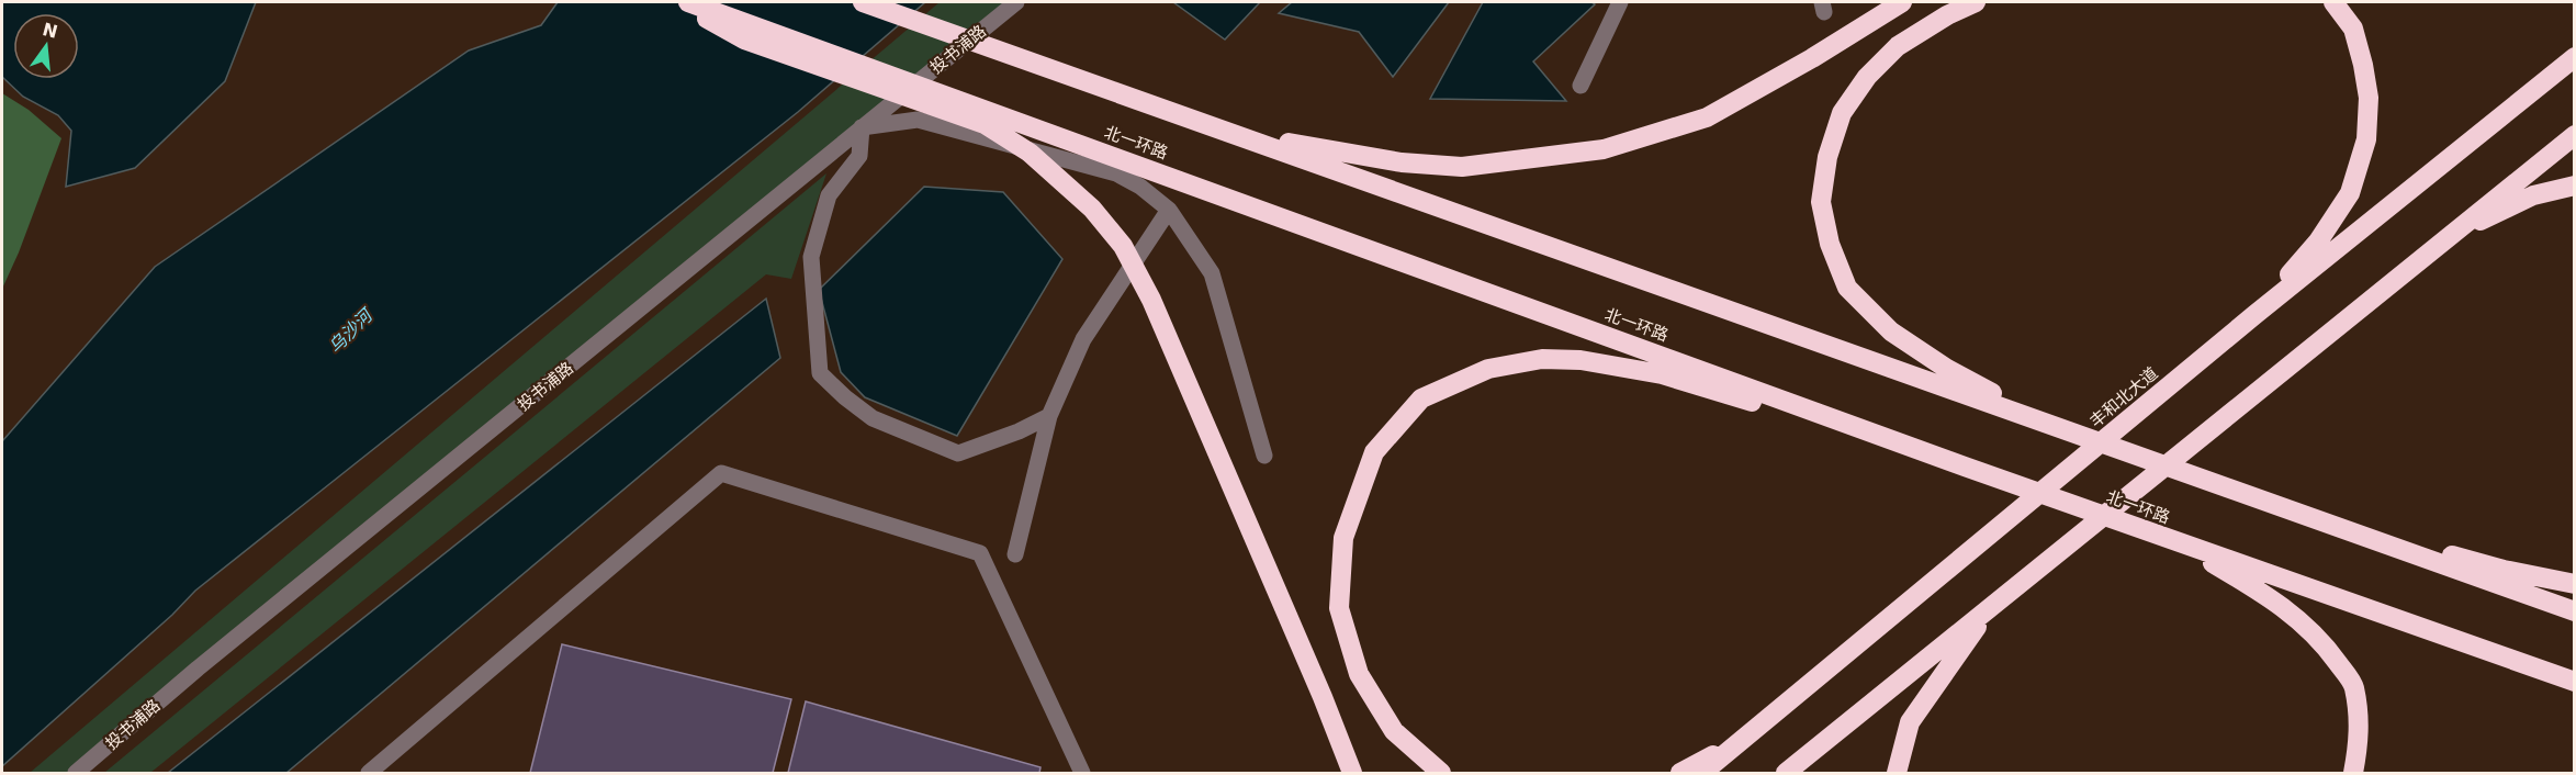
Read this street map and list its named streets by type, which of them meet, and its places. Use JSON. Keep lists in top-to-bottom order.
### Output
{
  "streets": {
    "highway": ["北一环路", "丰和北大道"],
    "street": ["投书浦路"]
  },
  "water": ["乌沙河"],
  "north": "top"
}
